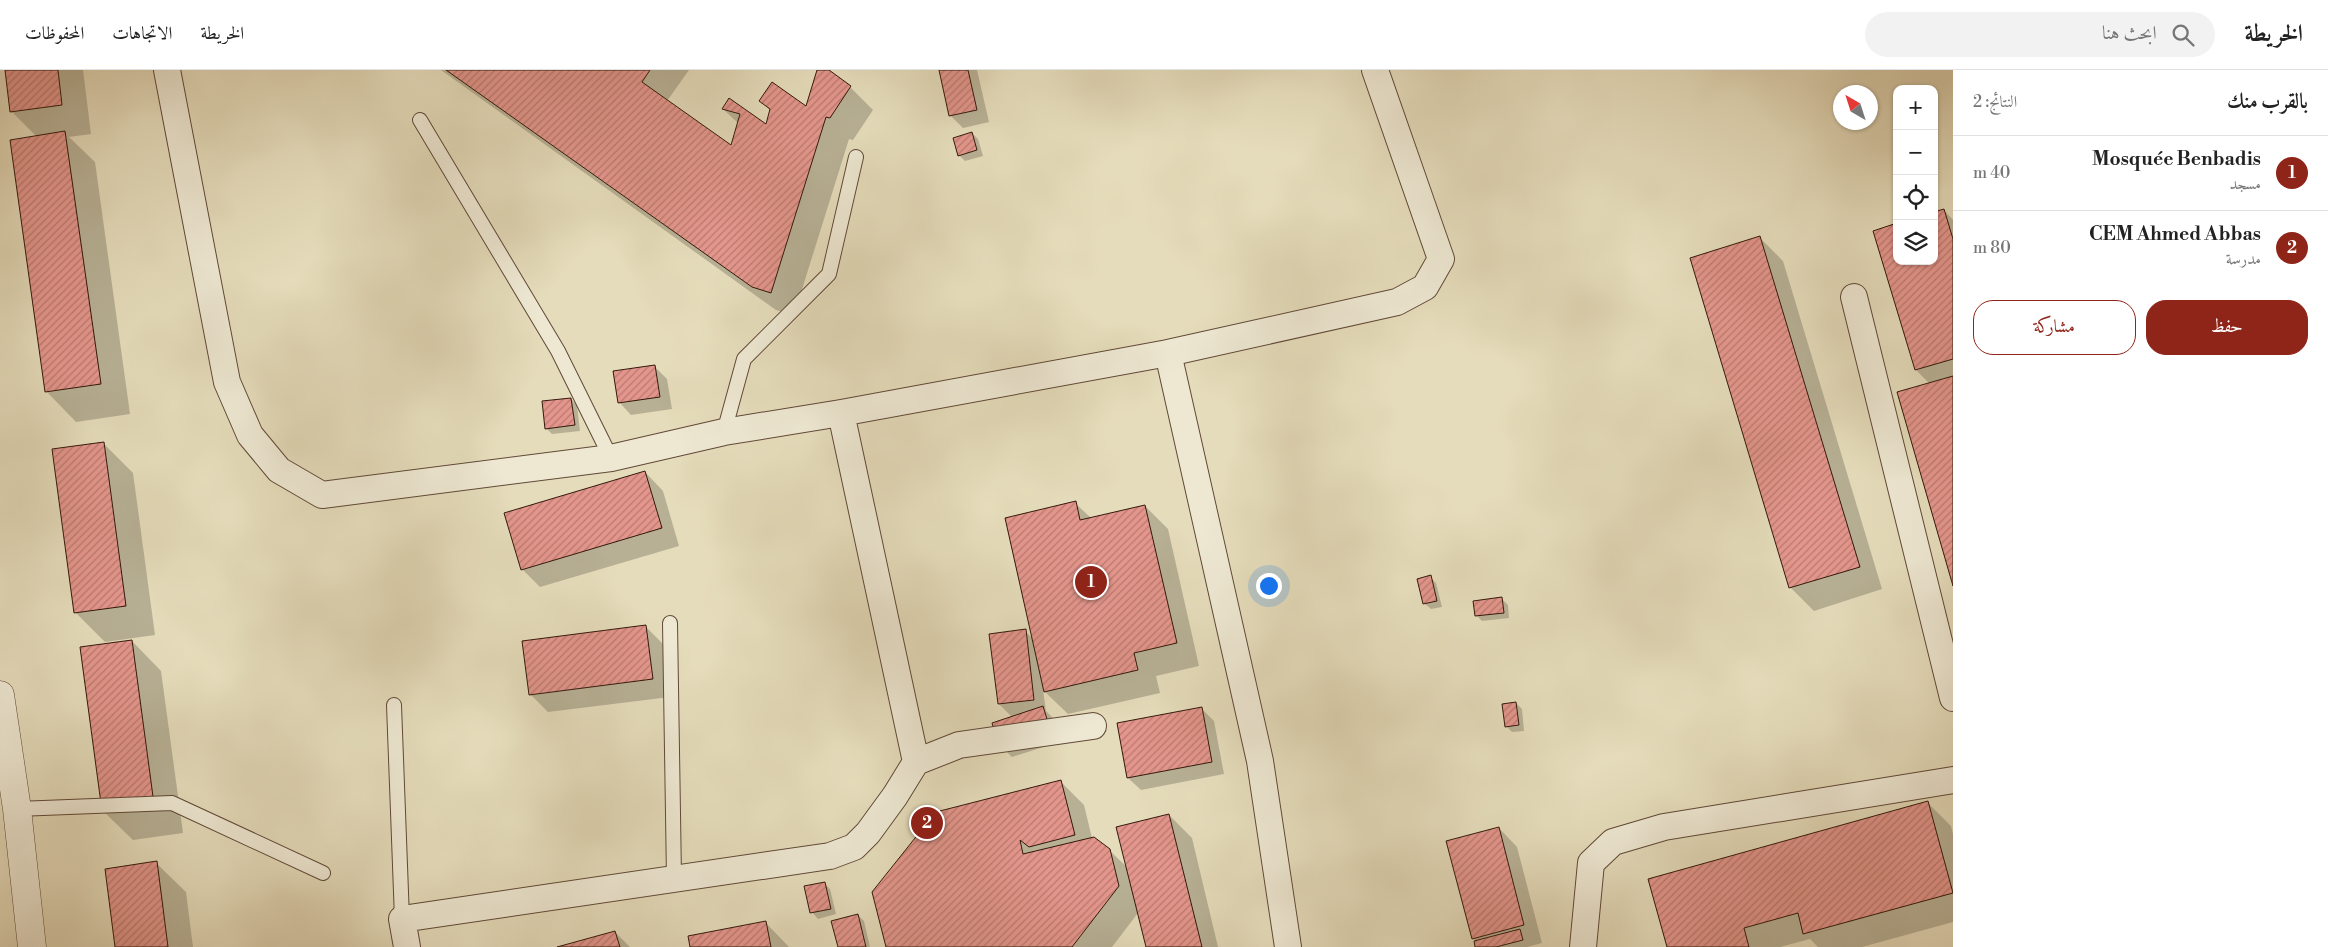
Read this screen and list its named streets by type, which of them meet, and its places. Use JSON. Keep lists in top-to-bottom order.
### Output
{
  "north": "top left",
  "page": {
    "header": "الخريطة",
    "search": "ابحث هنا",
    "nav": ["الخريطة", "الاتجاهات", "المحفوظات"],
    "heading": ["بالقرب منك", "النتائج: 2"],
    "map_buttons": ["+", "−"],
    "list": [
      {
        "mark": "1",
        "name": "Mosquée Benbadis",
        "note": "مسجد",
        "value": "40 m"
      },
      {
        "mark": "2",
        "name": "CEM Ahmed Abbas",
        "note": "مدرسة",
        "value": "80 m"
      }
    ],
    "buttons": ["حفظ", "مشاركة"],
    "pins": ["1", "2"]
  }
}
